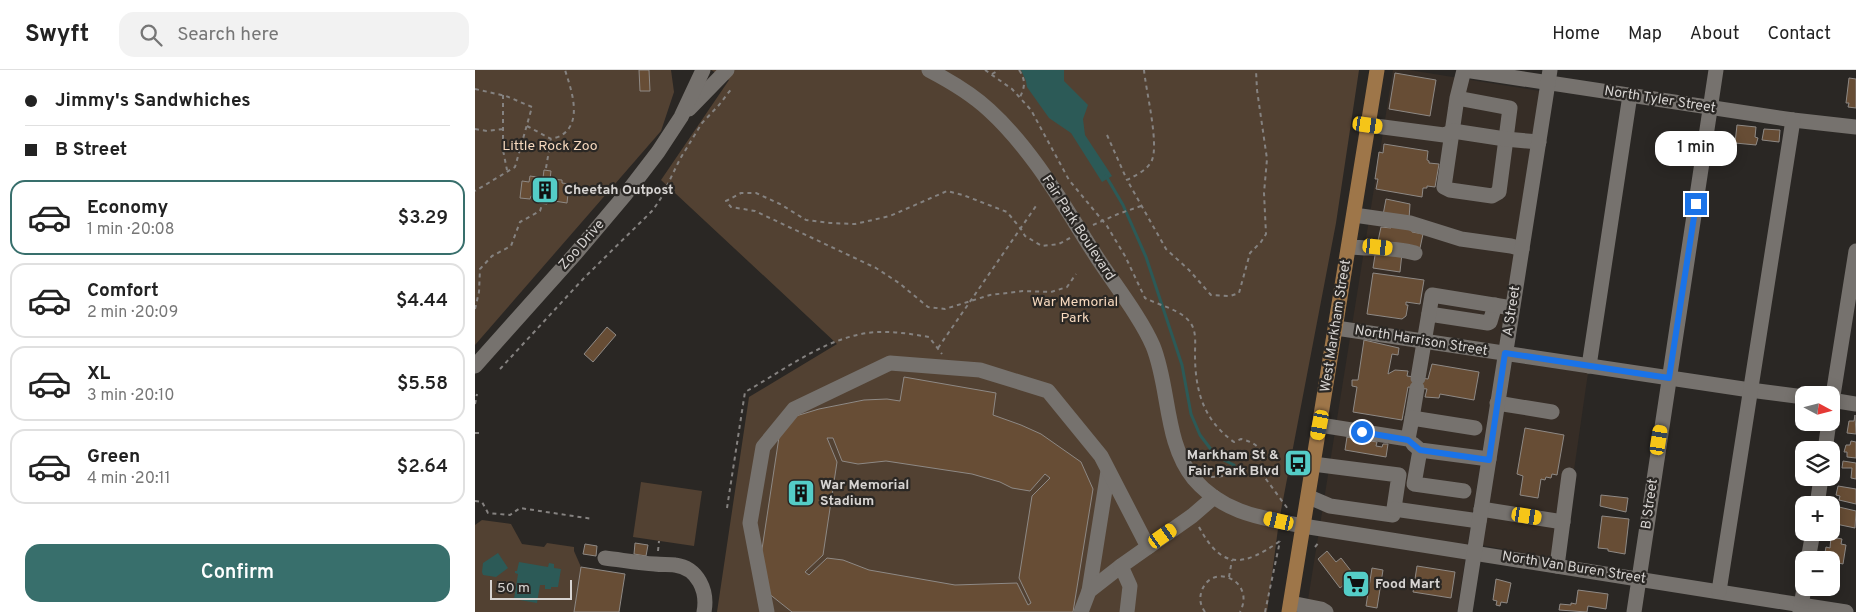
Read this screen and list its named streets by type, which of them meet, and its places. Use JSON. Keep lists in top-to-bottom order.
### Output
{
  "streets": {
    "main road": ["West Markham Street"],
    "street": [
      "North Tyler Street",
      "Fair Park Boulevard",
      "Zoo Drive",
      "A Street",
      "North Harrison Street",
      "B Street",
      "North Van Buren Street"
    ]
  },
  "crossings": [
    ["North Tyler Street", "A Street"],
    ["North Tyler Street", "B Street"],
    ["Fair Park Boulevard", "West Markham Street"],
    ["Fair Park Boulevard", "North Van Buren Street"],
    ["A Street", "North Harrison Street"],
    ["A Street", "North Van Buren Street"],
    ["West Markham Street", "North Harrison Street"],
    ["West Markham Street", "North Van Buren Street"],
    ["North Harrison Street", "B Street"],
    ["B Street", "North Van Buren Street"]
  ],
  "parks": ["Little Rock Zoo", "War Memorial Park"],
  "places": {
    "building": ["Cheetah Outpost", "War Memorial Stadium"],
    "bus stop": ["Markham St & Fair Park Blvd"],
    "supermarket": ["Food Mart"]
  },
  "scale_bar": "50 m",
  "north": "right",
  "page": {
    "header": "Swyft",
    "search": "Search here",
    "nav": [
      "Home",
      "Map",
      "About",
      "Contact"
    ],
    "banner": ["Jimmy's Sandwhiches", "B Street"],
    "bubble": "1 min",
    "list": [
      {
        "name": "Economy",
        "note": "1 min · 20:08",
        "value": "$3.29"
      },
      {
        "name": "Comfort",
        "note": "2 min · 20:09",
        "value": "$4.44"
      },
      {
        "name": "XL",
        "note": "3 min · 20:10",
        "value": "$5.58"
      },
      {
        "name": "Green",
        "note": "4 min · 20:11",
        "value": "$2.64"
      }
    ],
    "map_buttons": ["+", "−"],
    "buttons": "Confirm",
    "scale": "50 m"
  }
}
